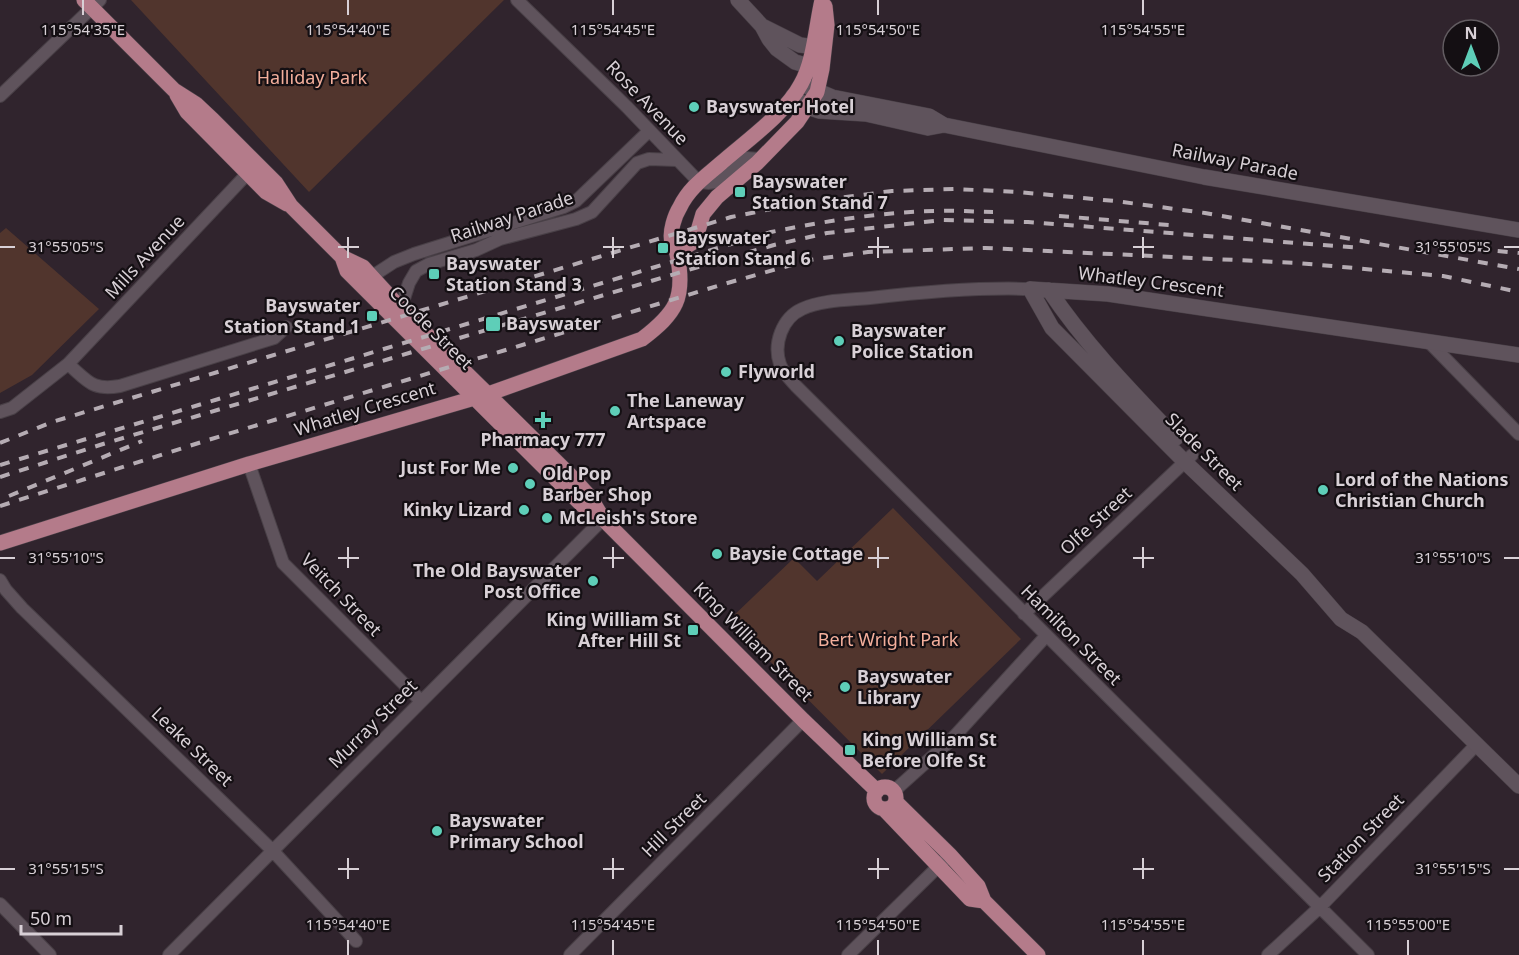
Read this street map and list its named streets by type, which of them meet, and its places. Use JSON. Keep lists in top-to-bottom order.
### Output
{
  "streets": {
    "main road": ["Whatley Crescent", "Coode Street", "King William Street"],
    "street": [
      "Rose Avenue",
      "Railway Parade",
      "Mills Avenue",
      "Slade Street",
      "Olfe Street",
      "Veitch Street",
      "Hamilton Street",
      "Murray Street",
      "Leake Street",
      "Hill Street",
      "Station Street"
    ]
  },
  "crossings": [
    ["Rose Avenue", "Railway Parade"],
    ["Rose Avenue", "Whatley Crescent"],
    ["Railway Parade", "Coode Street"],
    ["Mills Avenue", "Coode Street"],
    ["Whatley Crescent", "Coode Street"],
    ["Whatley Crescent", "Slade Street"],
    ["Whatley Crescent", "Veitch Street"],
    ["Whatley Crescent", "Hamilton Street"],
    ["Whatley Crescent", "King William Street"],
    ["Coode Street", "King William Street"],
    ["Slade Street", "Olfe Street"],
    ["Slade Street", "Station Street"],
    ["Olfe Street", "Hamilton Street"],
    ["Veitch Street", "Murray Street"],
    ["Hamilton Street", "Station Street"],
    ["King William Street", "Murray Street"],
    ["King William Street", "Hill Street"],
    ["Murray Street", "Leake Street"]
  ],
  "parks": ["Halliday Park", "Bert Wright Park"],
  "places": {
    "other": [
      "Bayswater Hotel",
      "Bayswater Police Station",
      "Flyworld",
      "The Laneway Artspace",
      "Just For Me",
      "Old Pop Barber Shop",
      "Lord of the Nations Christian Church",
      "Kinky Lizard",
      "McLeish's Store",
      "Baysie Cottage",
      "The Old Bayswater Post Office",
      "Bayswater Library",
      "Bayswater Primary School"
    ],
    "transit": [
      "Bayswater Station Stand 7",
      "Bayswater Station Stand 6",
      "Bayswater Station Stand 3",
      "Bayswater Station Stand 1",
      "Bayswater",
      "King William St After Hill St",
      "King William St Before Olfe St"
    ],
    "health": ["Pharmacy 777"]
  },
  "scale_bar": "50 m",
  "north": "top",
  "coordinates": [
    "115°54'35\"E",
    "115°54'40\"E",
    "115°54'45\"E",
    "115°54'50\"E",
    "115°54'55\"E",
    "31°55'05\"S",
    "31°55'10\"S",
    "31°55'15\"S",
    "115°55'00\"E"
  ]
}
